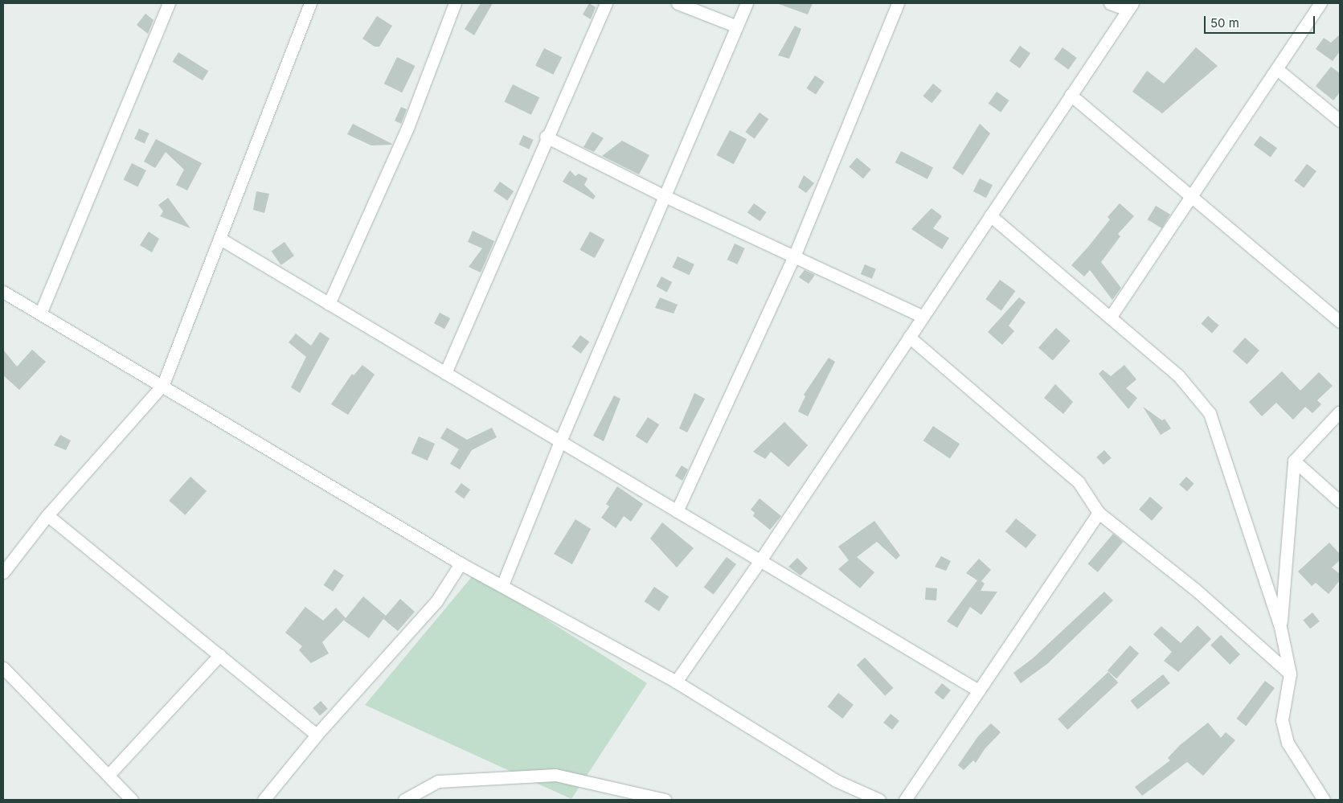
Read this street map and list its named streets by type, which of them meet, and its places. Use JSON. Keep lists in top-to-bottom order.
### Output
{
  "scale_bar": "50 m"
}
